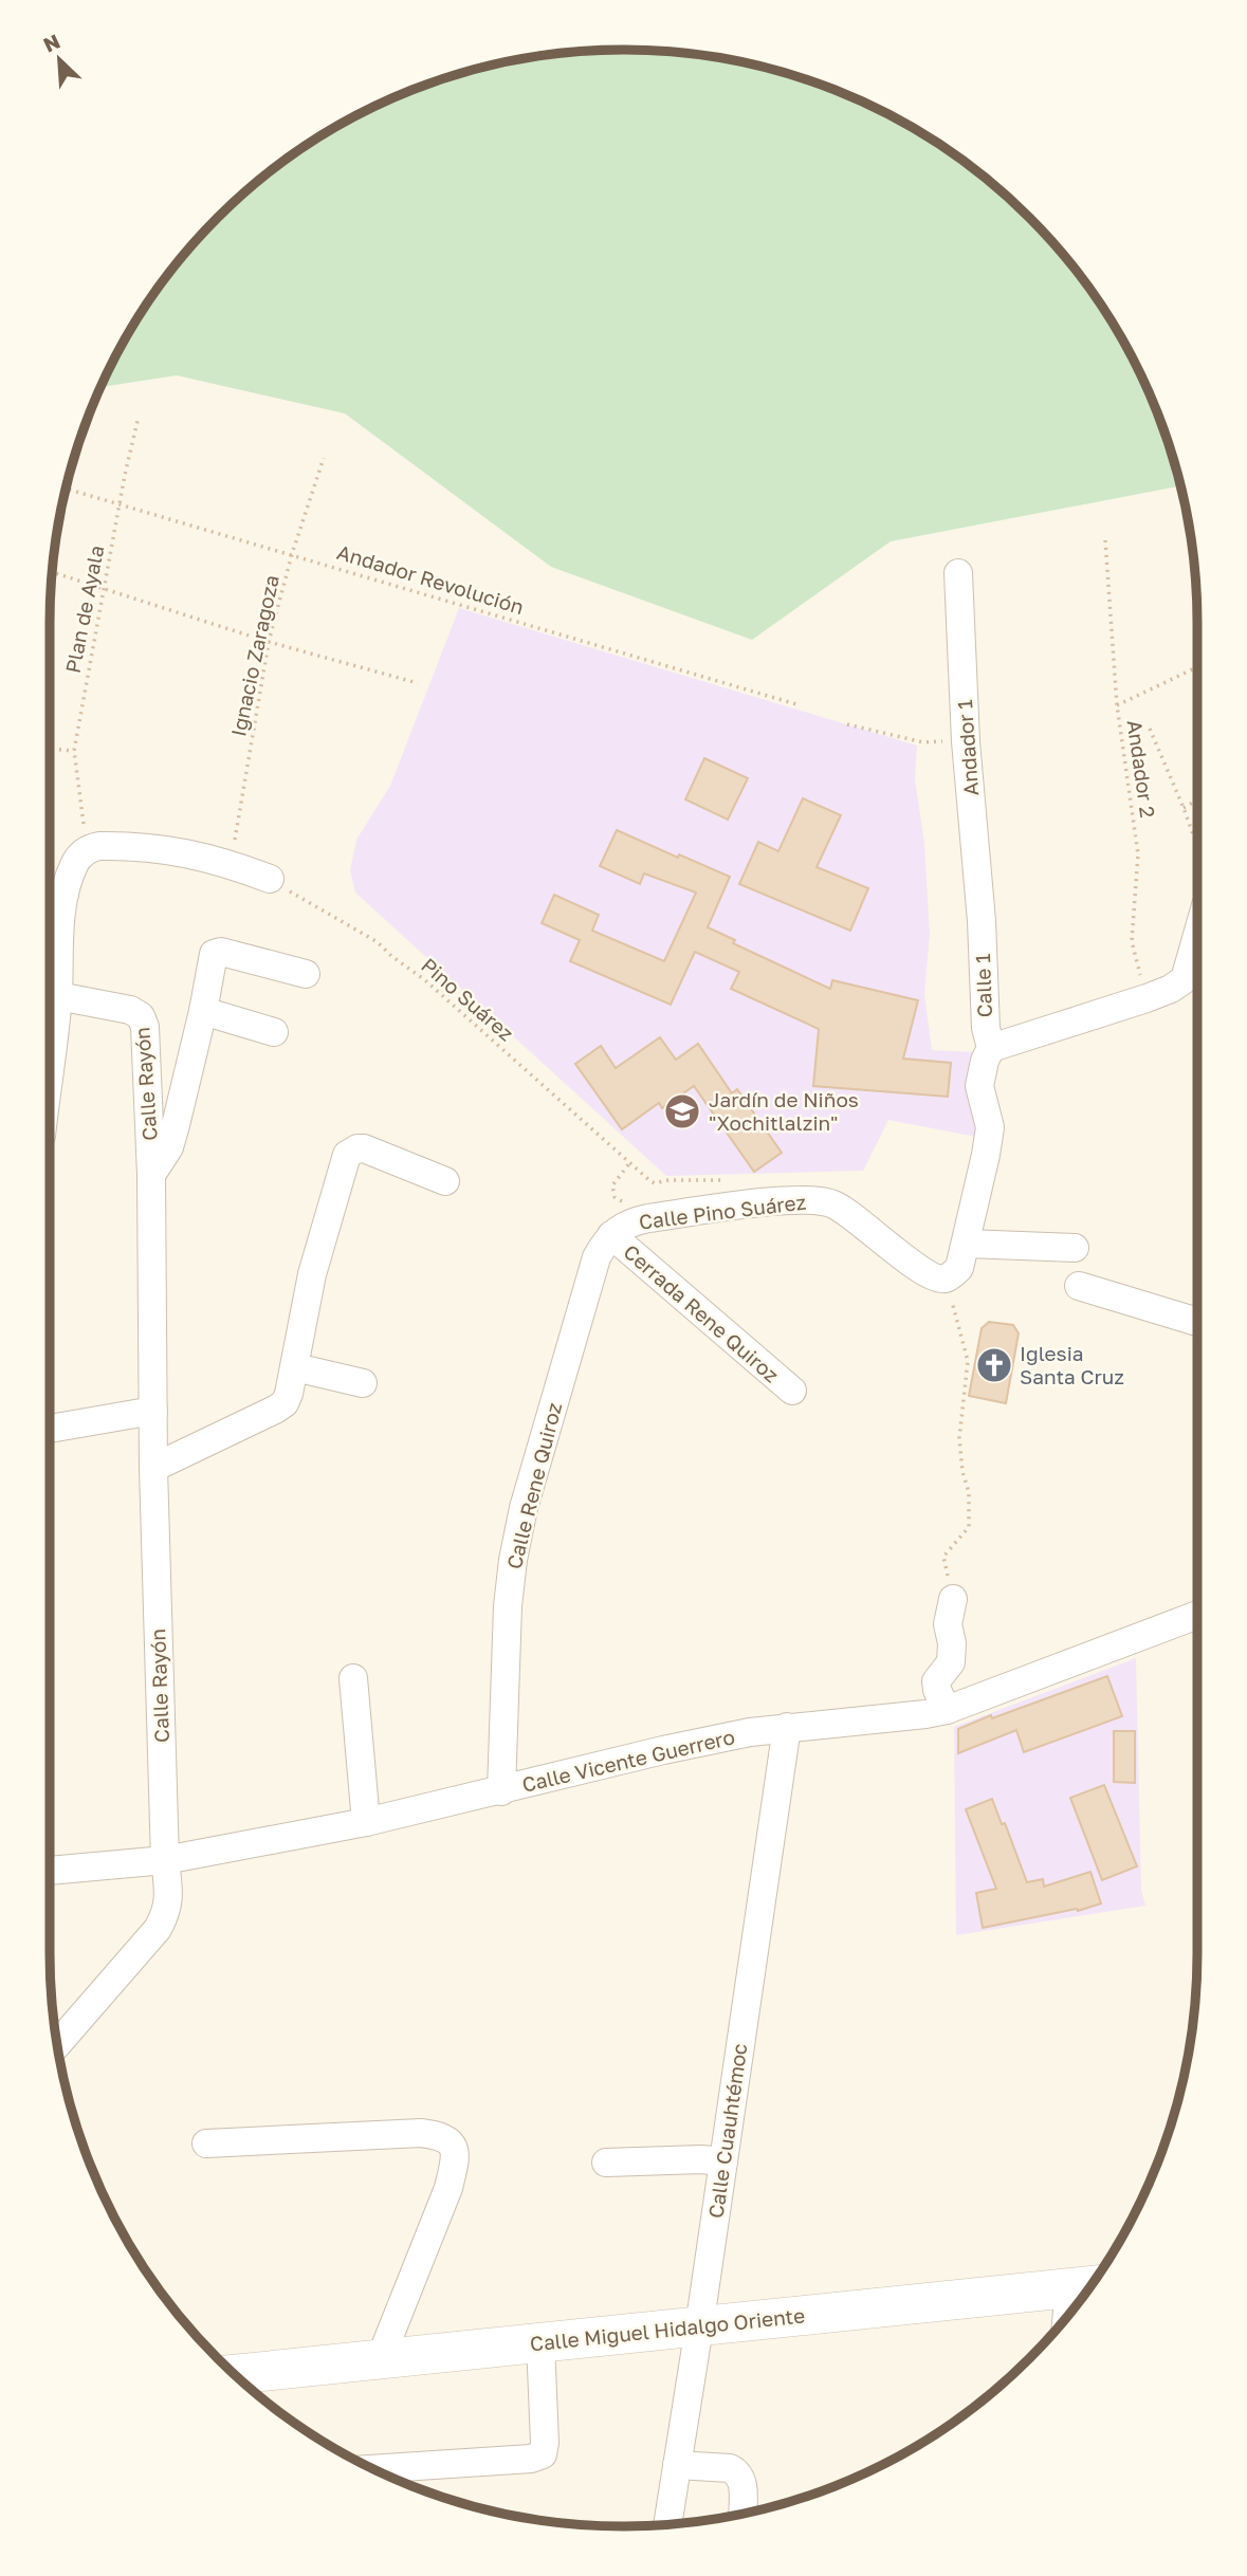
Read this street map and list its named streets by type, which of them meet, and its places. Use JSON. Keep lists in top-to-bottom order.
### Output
{
  "streets": {
    "street": [
      "Andador 1",
      "Calle 1",
      "Calle Rayón",
      "Calle Pino Suárez",
      "Cerrada Rene Quiroz",
      "Calle Rene Quiroz",
      "Calle Vicente Guerrero",
      "Calle Cuauhtémoc",
      "Calle Miguel Hidalgo Oriente"
    ],
    "path": [
      "Andador Revolución",
      "Plan de Ayala",
      "Ignacio Zaragoza",
      "Andador 2",
      "Pino Suárez"
    ]
  },
  "crossings": [
    ["Andador Revolución", "Plan de Ayala"],
    ["Andador Revolución", "Ignacio Zaragoza"],
    ["Andador 1", "Calle 1"],
    ["Calle Rayón", "Calle Vicente Guerrero"],
    ["Calle Pino Suárez", "Cerrada Rene Quiroz"],
    ["Calle Pino Suárez", "Calle Rene Quiroz"],
    ["Cerrada Rene Quiroz", "Calle Rene Quiroz"],
    ["Calle Rene Quiroz", "Calle Vicente Guerrero"],
    ["Calle Vicente Guerrero", "Calle Cuauhtémoc"],
    ["Calle Cuauhtémoc", "Calle Miguel Hidalgo Oriente"]
  ],
  "places": {
    "school or university": ["Jardín de Niños \"Xochitlalzin\""],
    "church": ["Iglesia Santa Cruz"]
  },
  "north": "top left"
}
